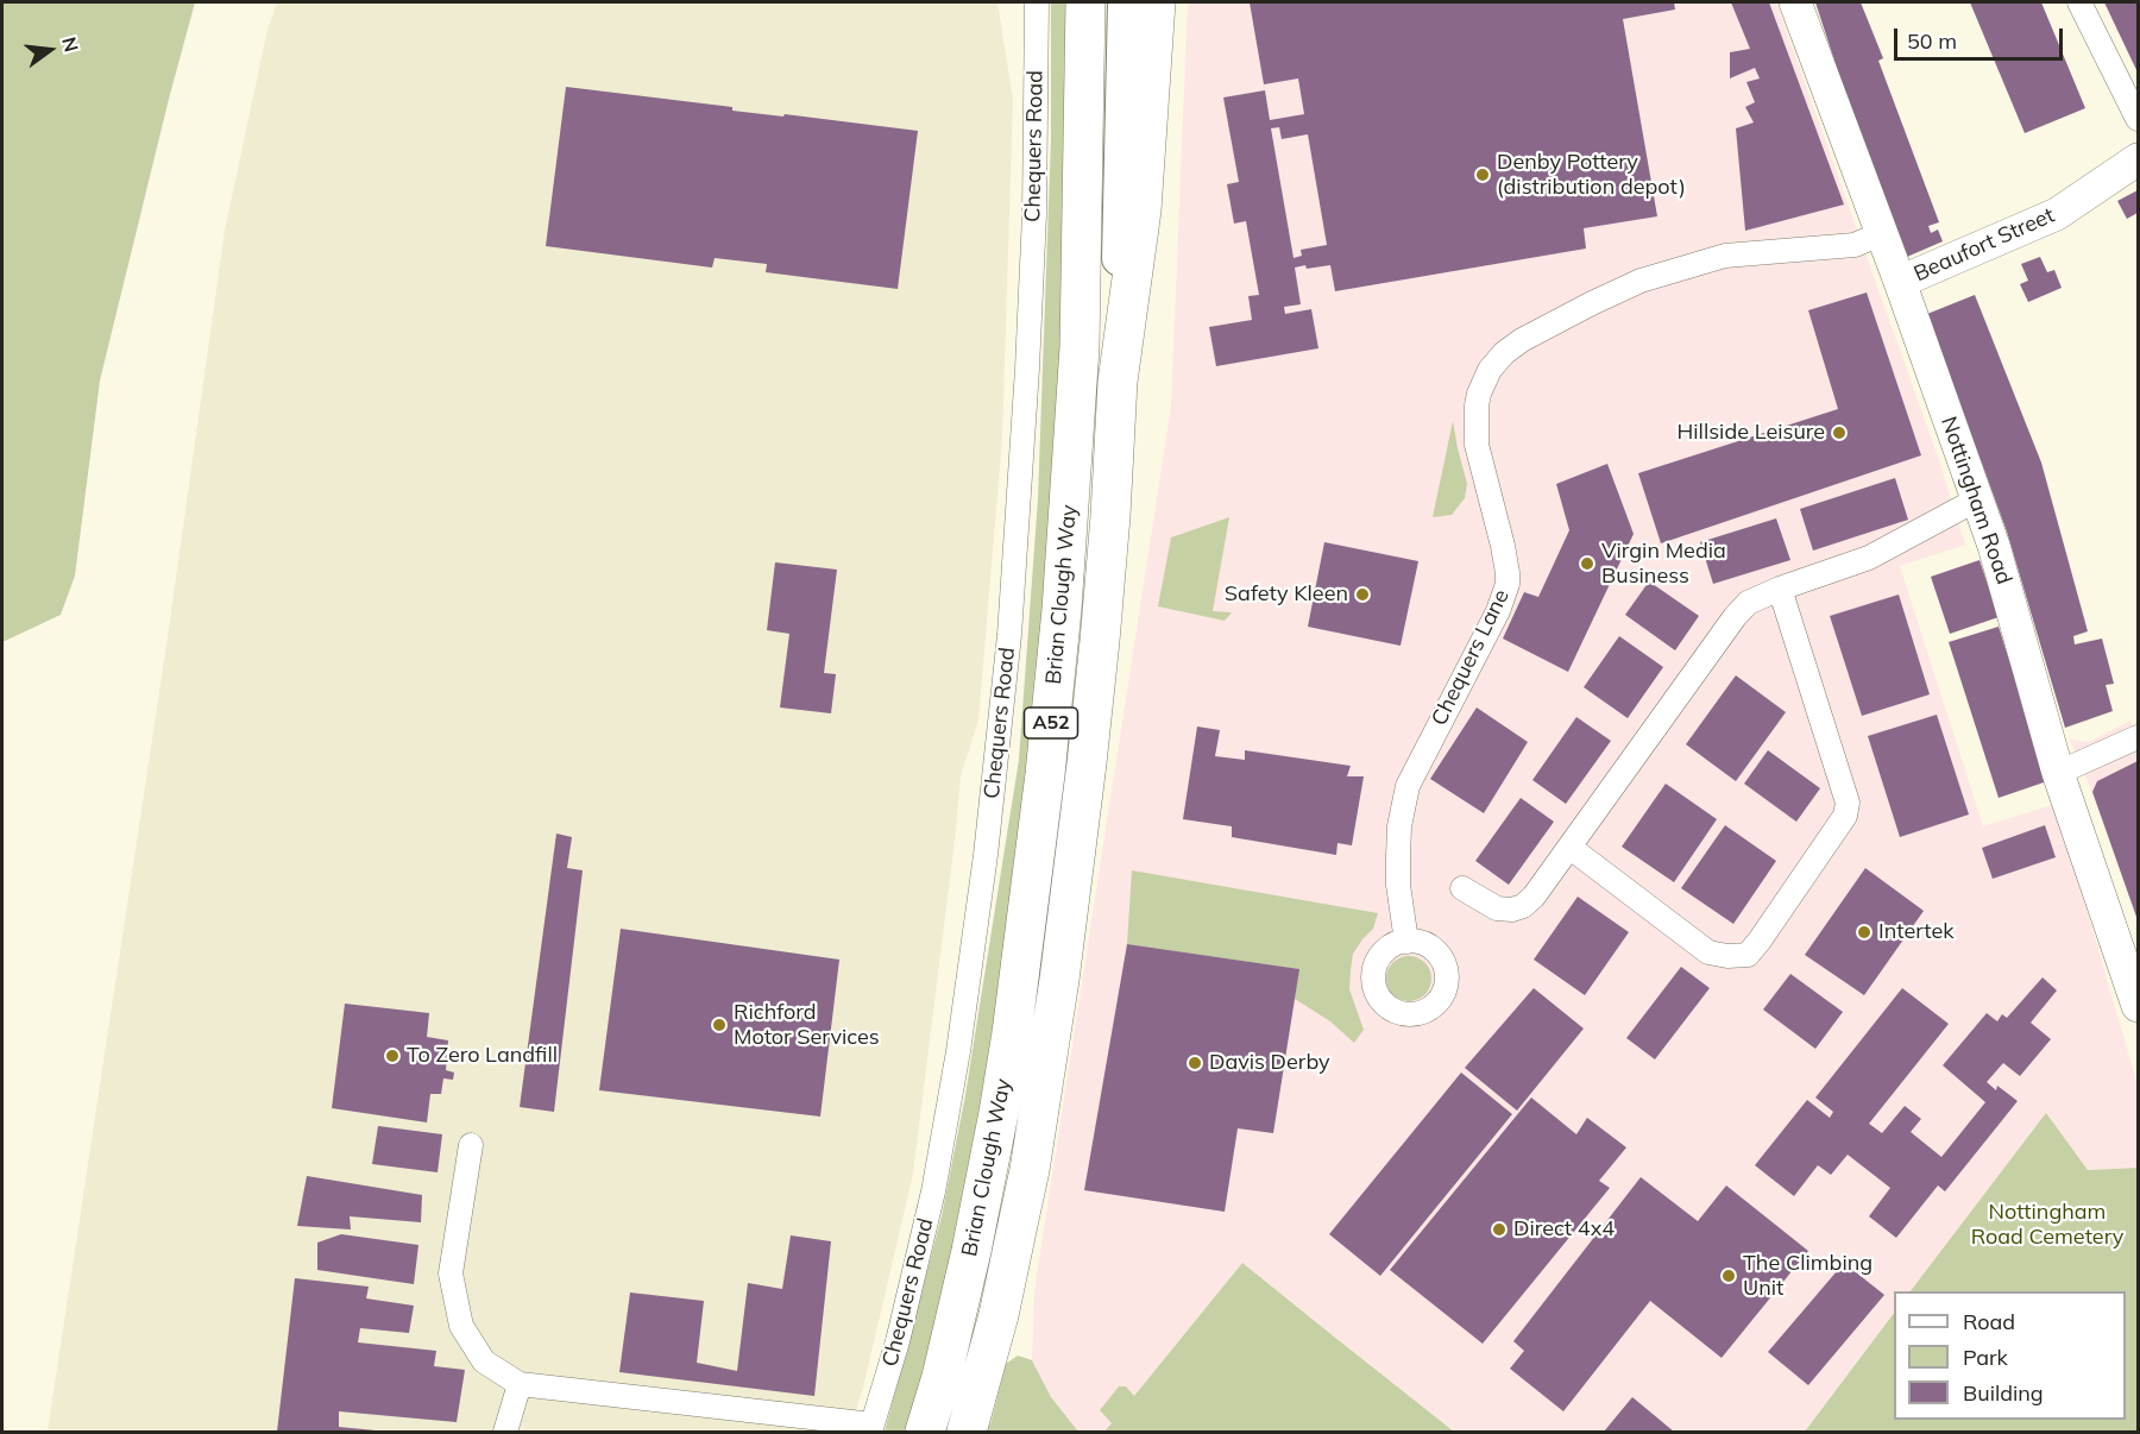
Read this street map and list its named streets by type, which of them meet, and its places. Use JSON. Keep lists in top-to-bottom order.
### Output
{
  "streets": {
    "highway": ["Brian Clough Way", "A52"],
    "street": [
      "Chequers Road",
      "Beaufort Street",
      "Nottingham Road",
      "Chequers Lane"
    ]
  },
  "crossings": [
    ["Beaufort Street", "Nottingham Road"],
    ["Nottingham Road", "Chequers Lane"]
  ],
  "parks": ["Nottingham Road Cemetery"],
  "places": [
    "Denby Pottery (distribution depot)",
    "Hillside Leisure",
    "Virgin Media Business",
    "Safety Kleen",
    "Intertek",
    "Richford Motor Services",
    "To Zero Landfill",
    "Davis Derby",
    "Direct 4x4",
    "The Climbing Unit"
  ],
  "legend": ["Road", "Park", "Building"],
  "scale_bar": "50 m",
  "north": "right"
}
